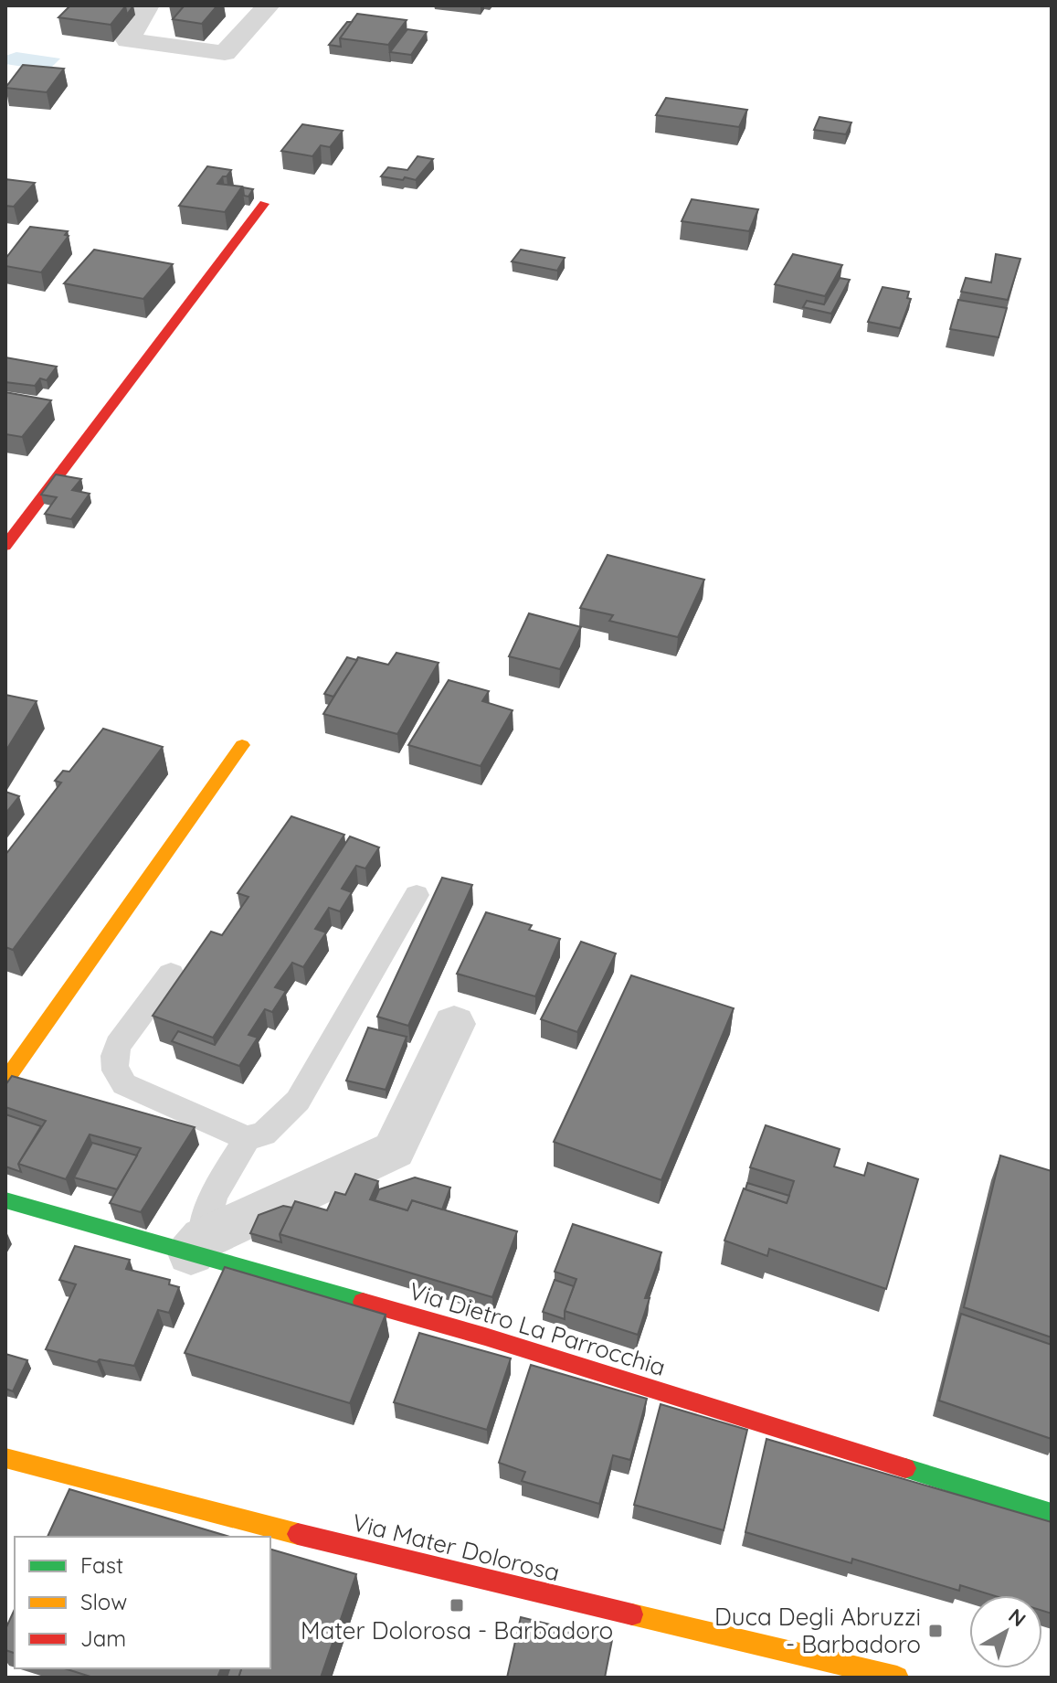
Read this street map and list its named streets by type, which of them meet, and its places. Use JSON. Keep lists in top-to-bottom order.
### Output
{
  "streets": {
    "street": ["Via Dietro La Parrocchia", "Via Mater Dolorosa"]
  },
  "places": {
    "transit": ["Mater Dolorosa - Barbadoro", "Duca Degli Abruzzi - Barbadoro"]
  },
  "legend": ["Fast", "Slow", "Jam"],
  "north": "top right"
}
